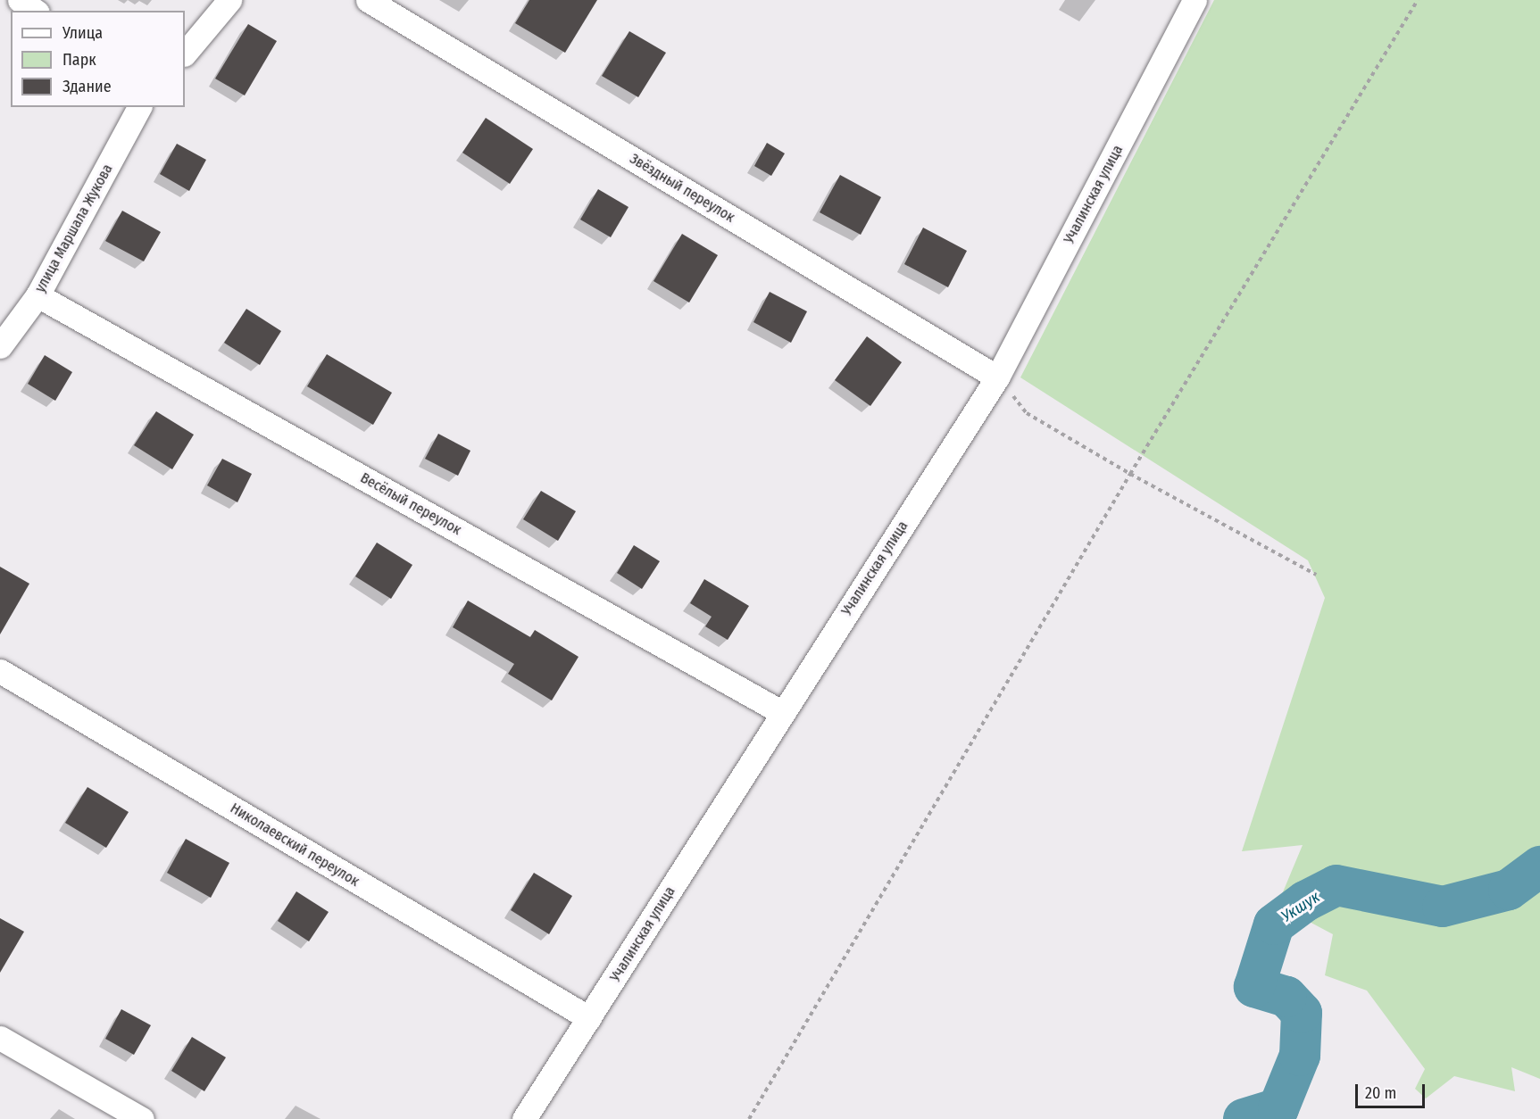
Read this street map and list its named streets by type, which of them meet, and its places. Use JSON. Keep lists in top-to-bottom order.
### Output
{
  "streets": {
    "street": [
      "Звёздный переулок",
      "Учалинская улица",
      "улица Маршала Жукова",
      "Весёлый переулок",
      "Николаевский переулок"
    ]
  },
  "crossings": [
    ["Звёздный переулок", "Учалинская улица"],
    ["Учалинская улица", "Весёлый переулок"],
    ["Учалинская улица", "Николаевский переулок"],
    ["улица Маршала Жукова", "Весёлый переулок"]
  ],
  "water": ["Укшук"],
  "legend": ["Улица", "Парк", "Здание"],
  "scale_bar": "20 m"
}
